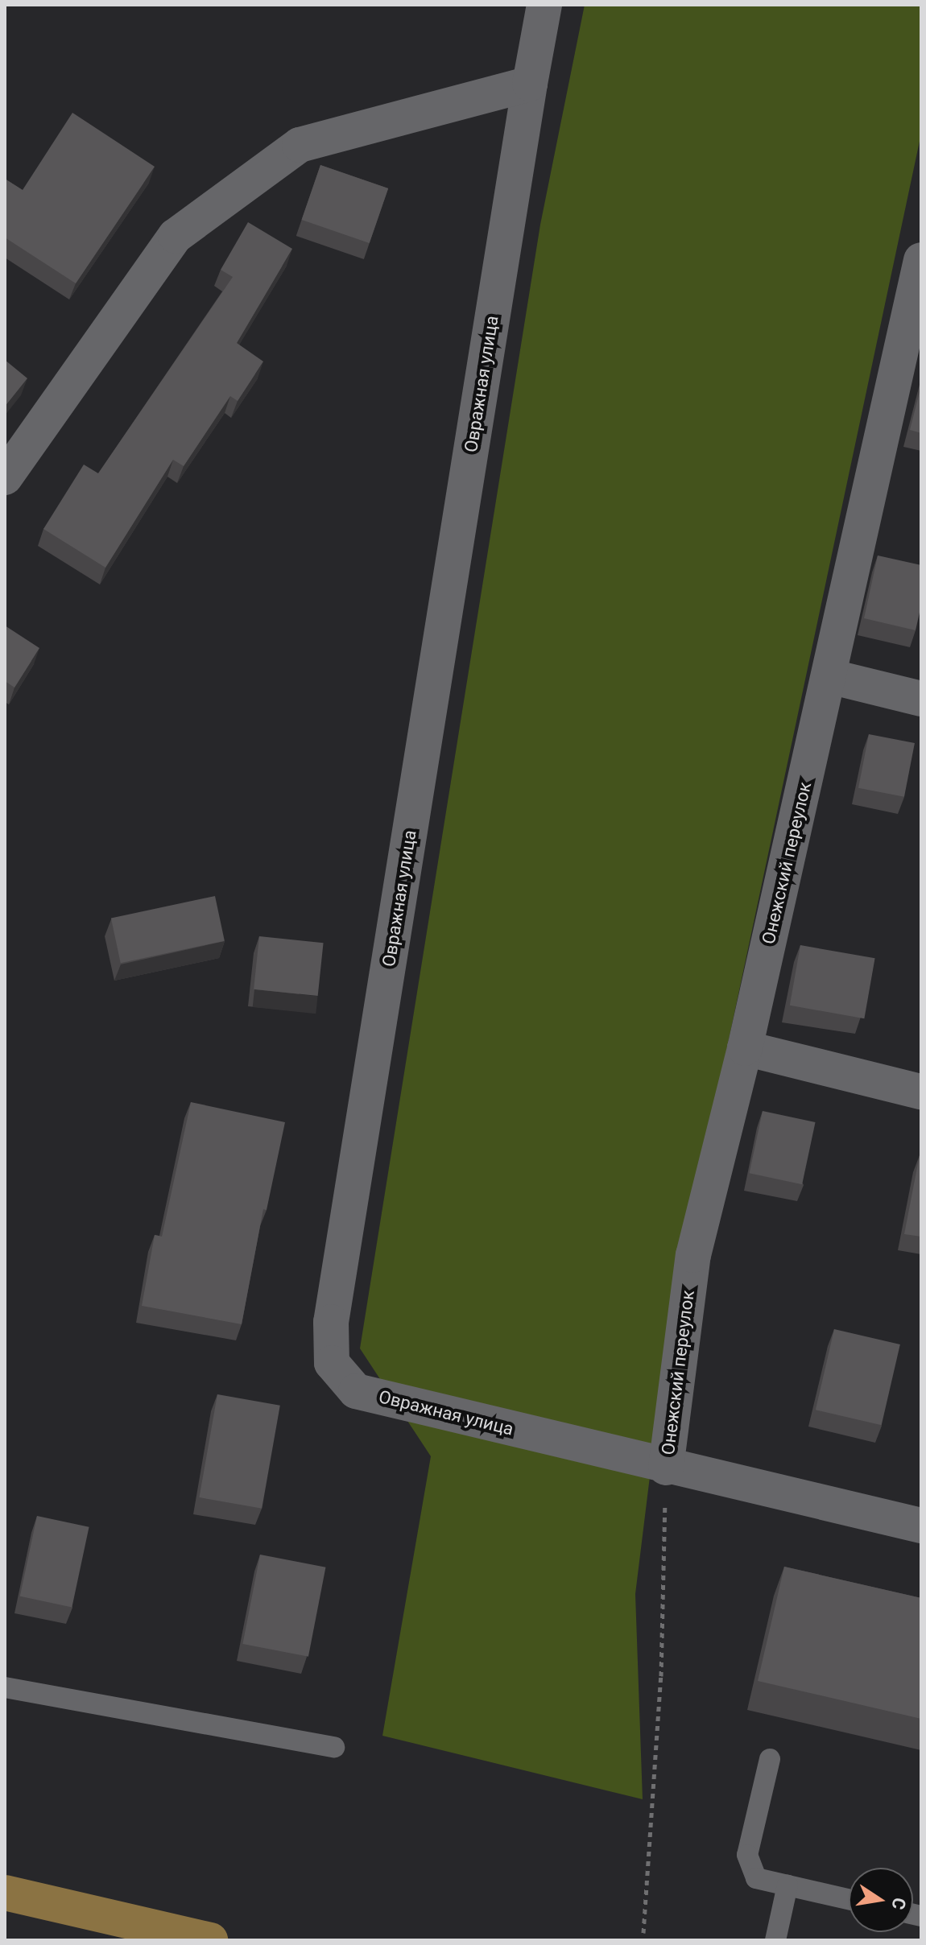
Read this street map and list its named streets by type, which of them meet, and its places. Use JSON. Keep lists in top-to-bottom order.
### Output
{
  "streets": {
    "street": ["Овражная улица", "Онежский переулок"]
  },
  "crossings": [
    ["Овражная улица", "Онежский переулок"]
  ],
  "north": "right"
}
